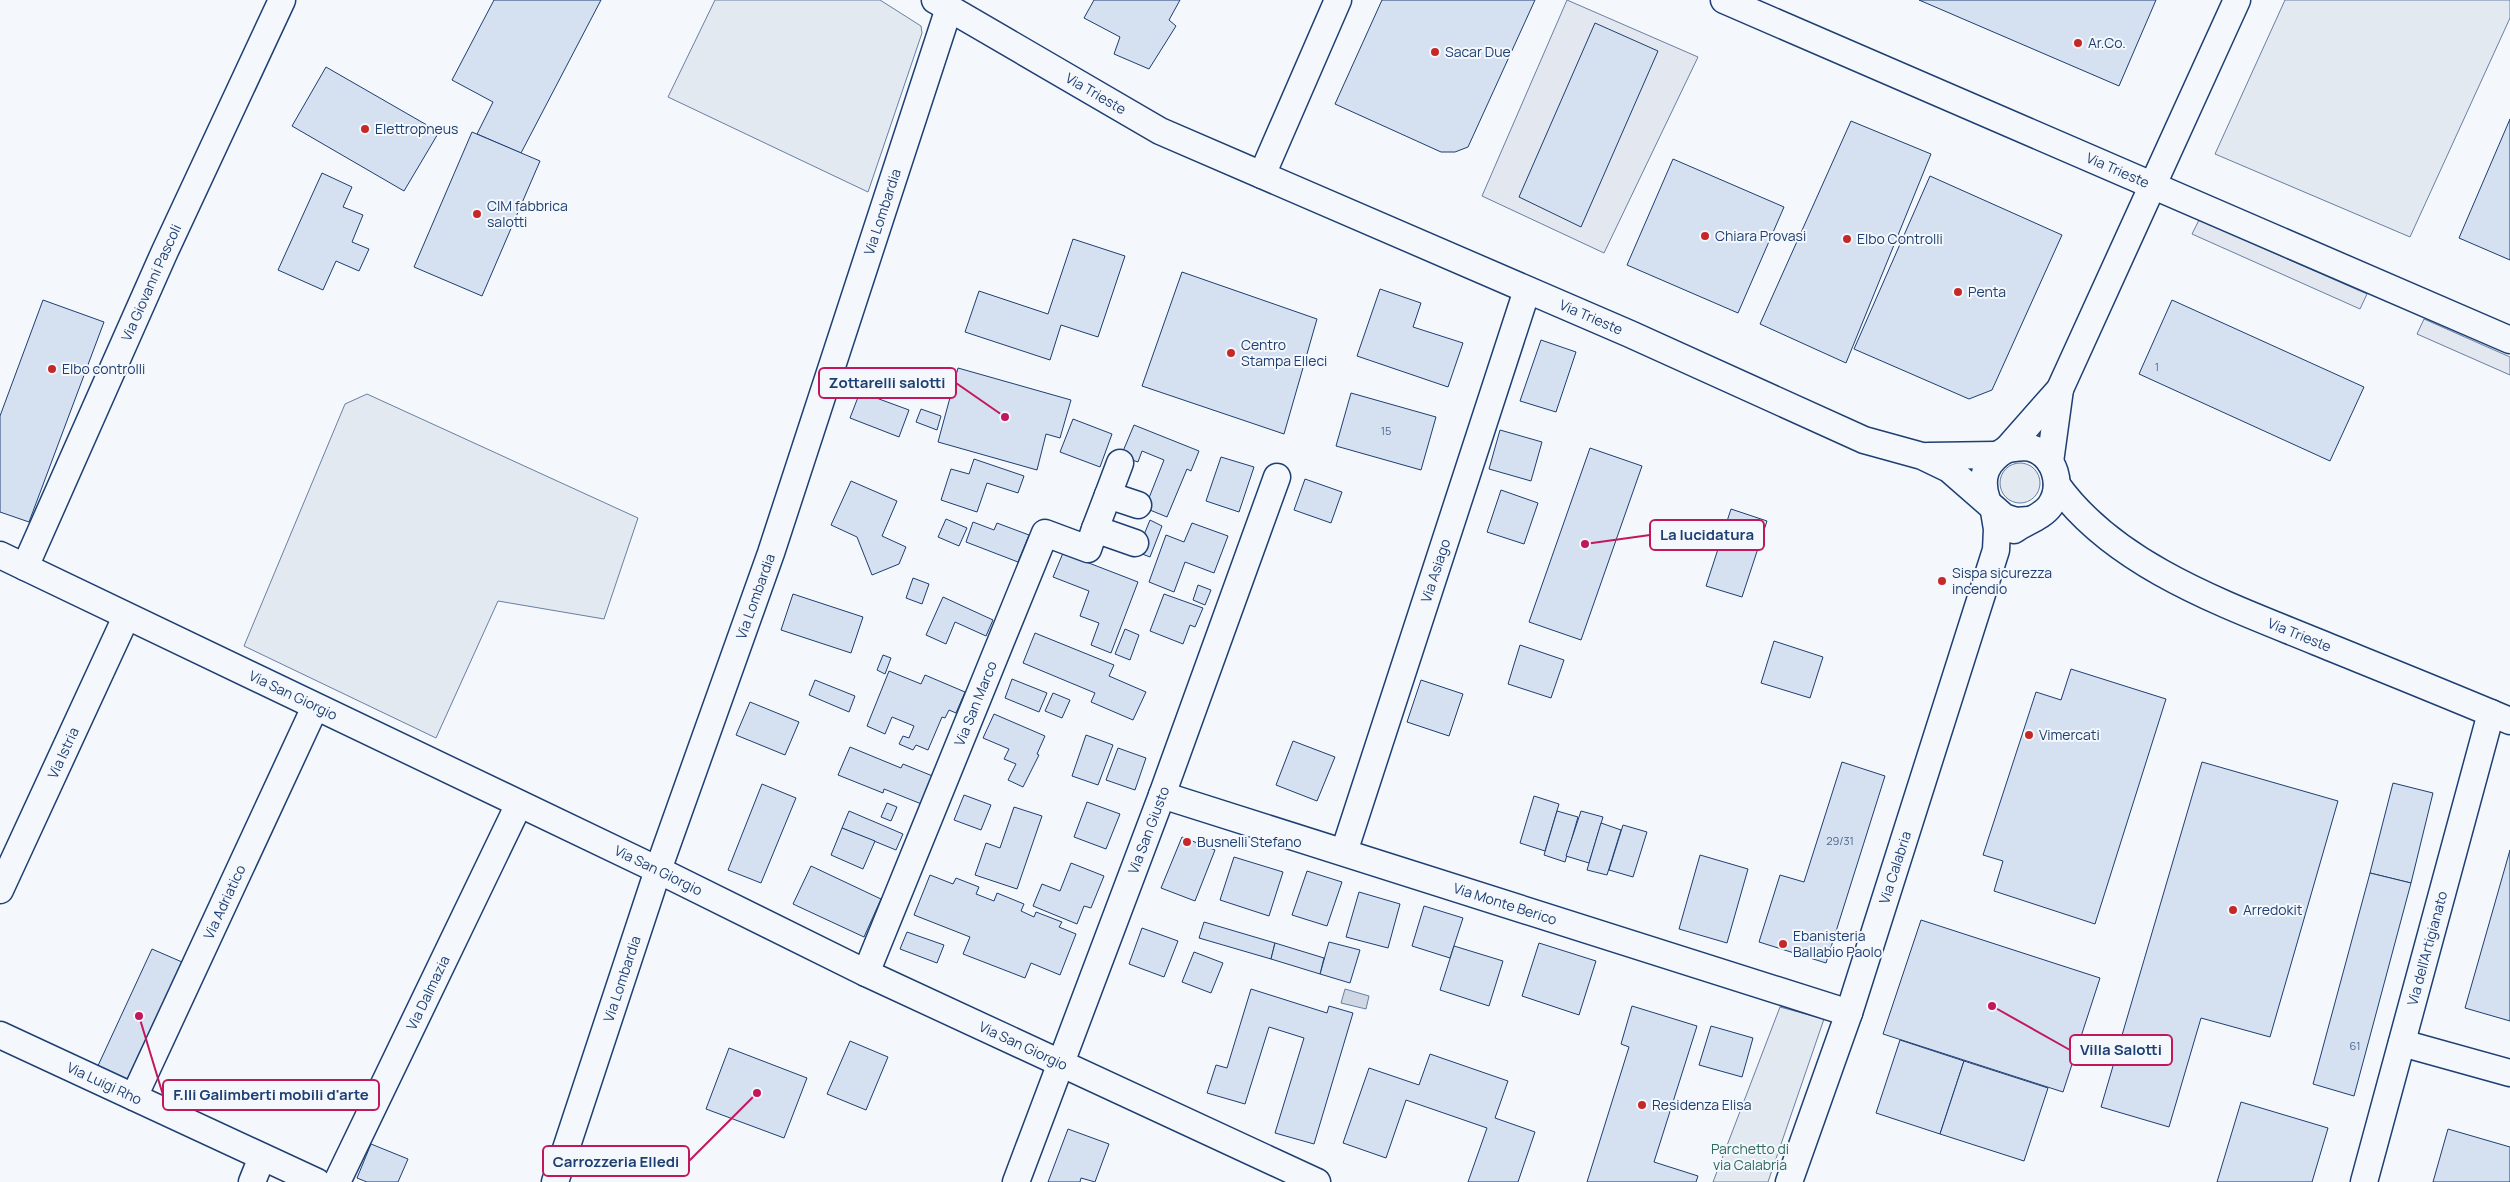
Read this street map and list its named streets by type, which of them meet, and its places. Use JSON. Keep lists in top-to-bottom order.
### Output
{
  "streets": {
    "street": [
      "Via Trieste",
      "Via Lombardia",
      "Via Giovanni Pascoli",
      "Via Asiago",
      "Via San Giorgio",
      "Via San Marco",
      "Via Istria",
      "Via San Giusto",
      "Via Calabria",
      "Via Adriatico",
      "Via Monte Berico",
      "Via dell'Artigianato",
      "Via Dalmazia",
      "Via Luigi Rho"
    ]
  },
  "crossings": [
    ["Via Trieste", "Via Lombardia"],
    ["Via Trieste", "Via Asiago"],
    ["Via Trieste", "Via dell'Artigianato"],
    ["Via Lombardia", "Via San Giorgio"],
    ["Via Giovanni Pascoli", "Via San Giorgio"],
    ["Via Asiago", "Via Monte Berico"],
    ["Via San Giorgio", "Via San Marco"],
    ["Via San Giorgio", "Via Istria"],
    ["Via San Giorgio", "Via San Giusto"],
    ["Via San Giorgio", "Via Adriatico"],
    ["Via San Giorgio", "Via Dalmazia"],
    ["Via San Giusto", "Via Monte Berico"],
    ["Via Calabria", "Via Monte Berico"],
    ["Via Adriatico", "Via Luigi Rho"]
  ],
  "parks": ["Parchetto di via Calabria"],
  "places": [
    "Ar.Co.",
    "Sacar Due",
    "Elettropneus",
    "CIM fabbrica salotti",
    "Chiara Provasi",
    "Elbo Controlli",
    "Penta",
    "Centro Stampa Elleci",
    "Elbo controlli",
    "Zottarelli salotti",
    "La lucidatura",
    "Sispa sicurezza incendio",
    "Vimercati",
    "Busnelli Stefano",
    "Arredokit",
    "Ebanisteria Ballabio Paolo",
    "Villa Salotti",
    "F.lli Galimberti mobili d'arte",
    "Carrozzeria Elledi",
    "Residenza Elisa"
  ],
  "house_numbers": [
    "1",
    "15",
    "29/31",
    "61"
  ]
}
